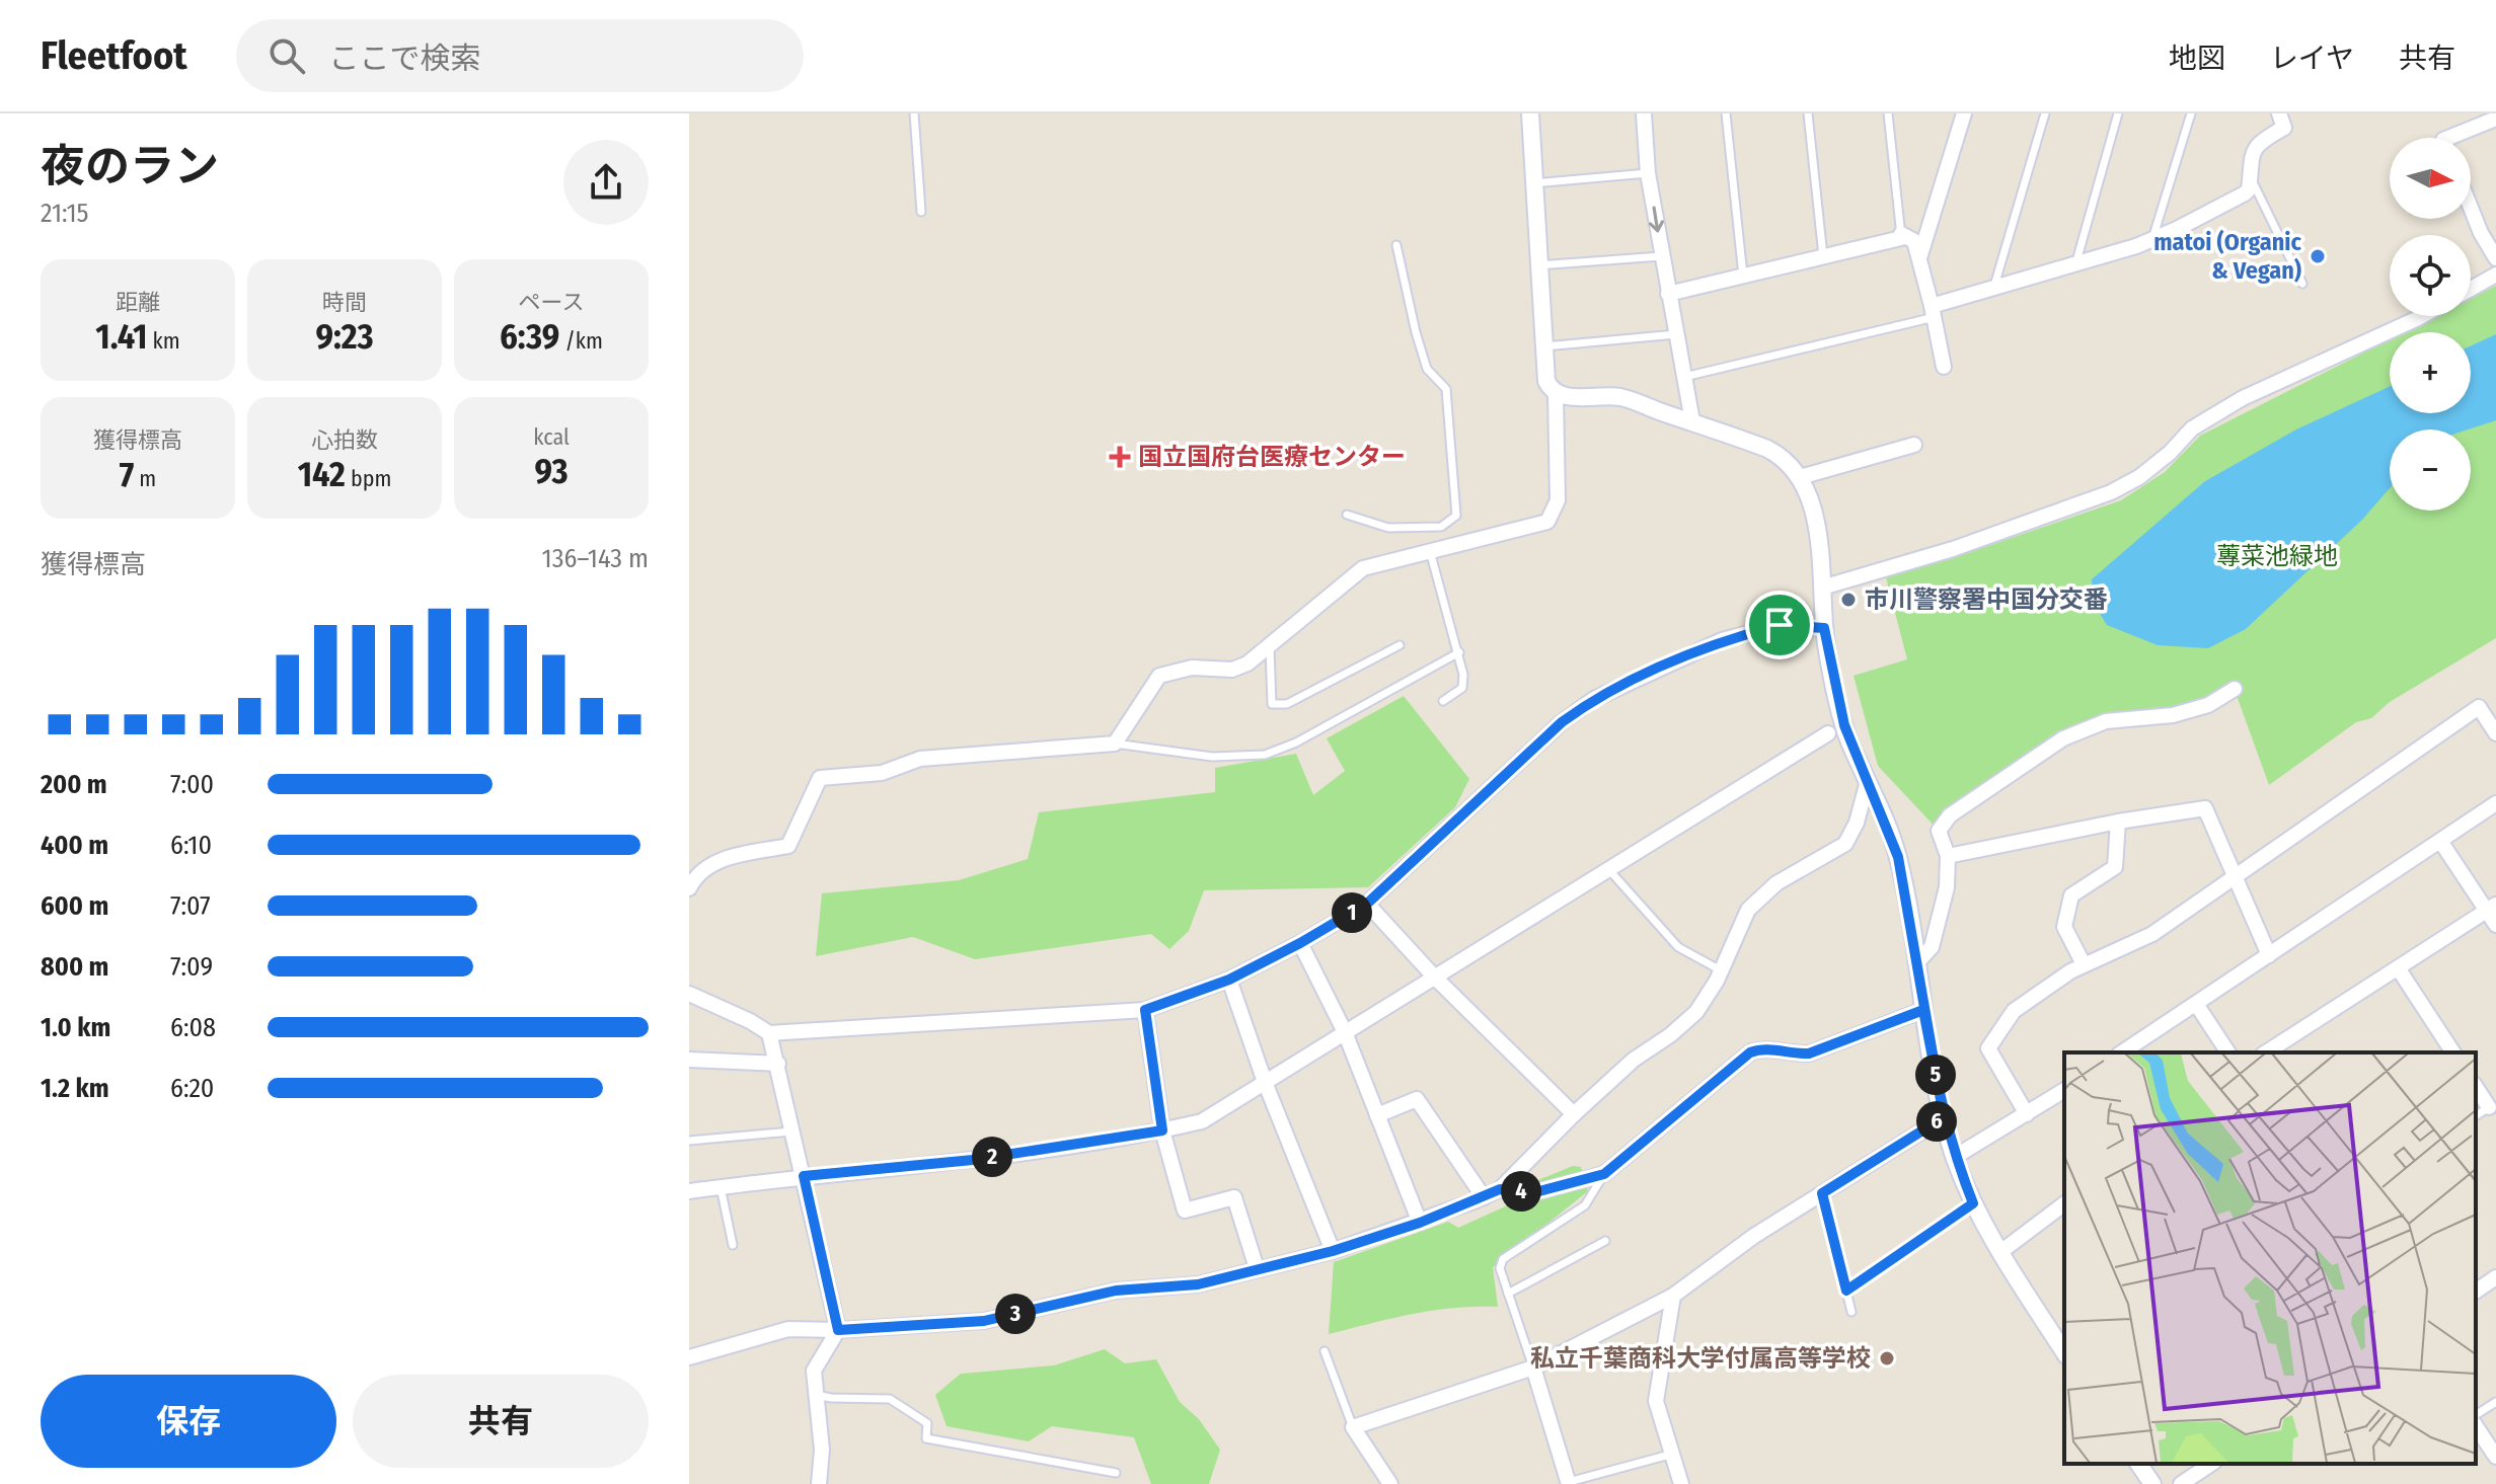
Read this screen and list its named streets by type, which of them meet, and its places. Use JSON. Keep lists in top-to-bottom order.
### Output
{
  "parks": ["蓴菜池緑地"],
  "places": {
    "other": ["matoi (Organic & Vegan)", "市川警察署中国分交番", "私立千葉商科大学付属高等学校"],
    "health": ["国立国府台医療センター"]
  },
  "north": "right",
  "page": {
    "header": "Fleetfoot",
    "search": "ここで検索",
    "nav": ["地図", "レイヤ", "共有"],
    "heading": ["夜のラン", "21:15"],
    "map_buttons": ["+", "−"],
    "stats": [
      ["距離", "1.41 km"],
      ["時間", "9:23"],
      ["ペース", "6:39 /km"],
      ["獲得標高", "7 m"],
      ["心拍数", "142 bpm"],
      ["kcal", "93"]
    ],
    "chart": ["獲得標高", "136–143 m"],
    "list": [
      {
        "name": "200 m",
        "note": "7:00"
      },
      {
        "name": "400 m",
        "note": "6:10"
      },
      {
        "name": "600 m",
        "note": "7:07"
      },
      {
        "name": "800 m",
        "note": "7:09"
      },
      {
        "name": "1.0 km",
        "note": "6:08"
      },
      {
        "name": "1.2 km",
        "note": "6:20"
      }
    ],
    "pins": [
      "1",
      "5",
      "6",
      "2",
      "4",
      "3"
    ],
    "buttons": ["保存", "共有"]
  }
}
